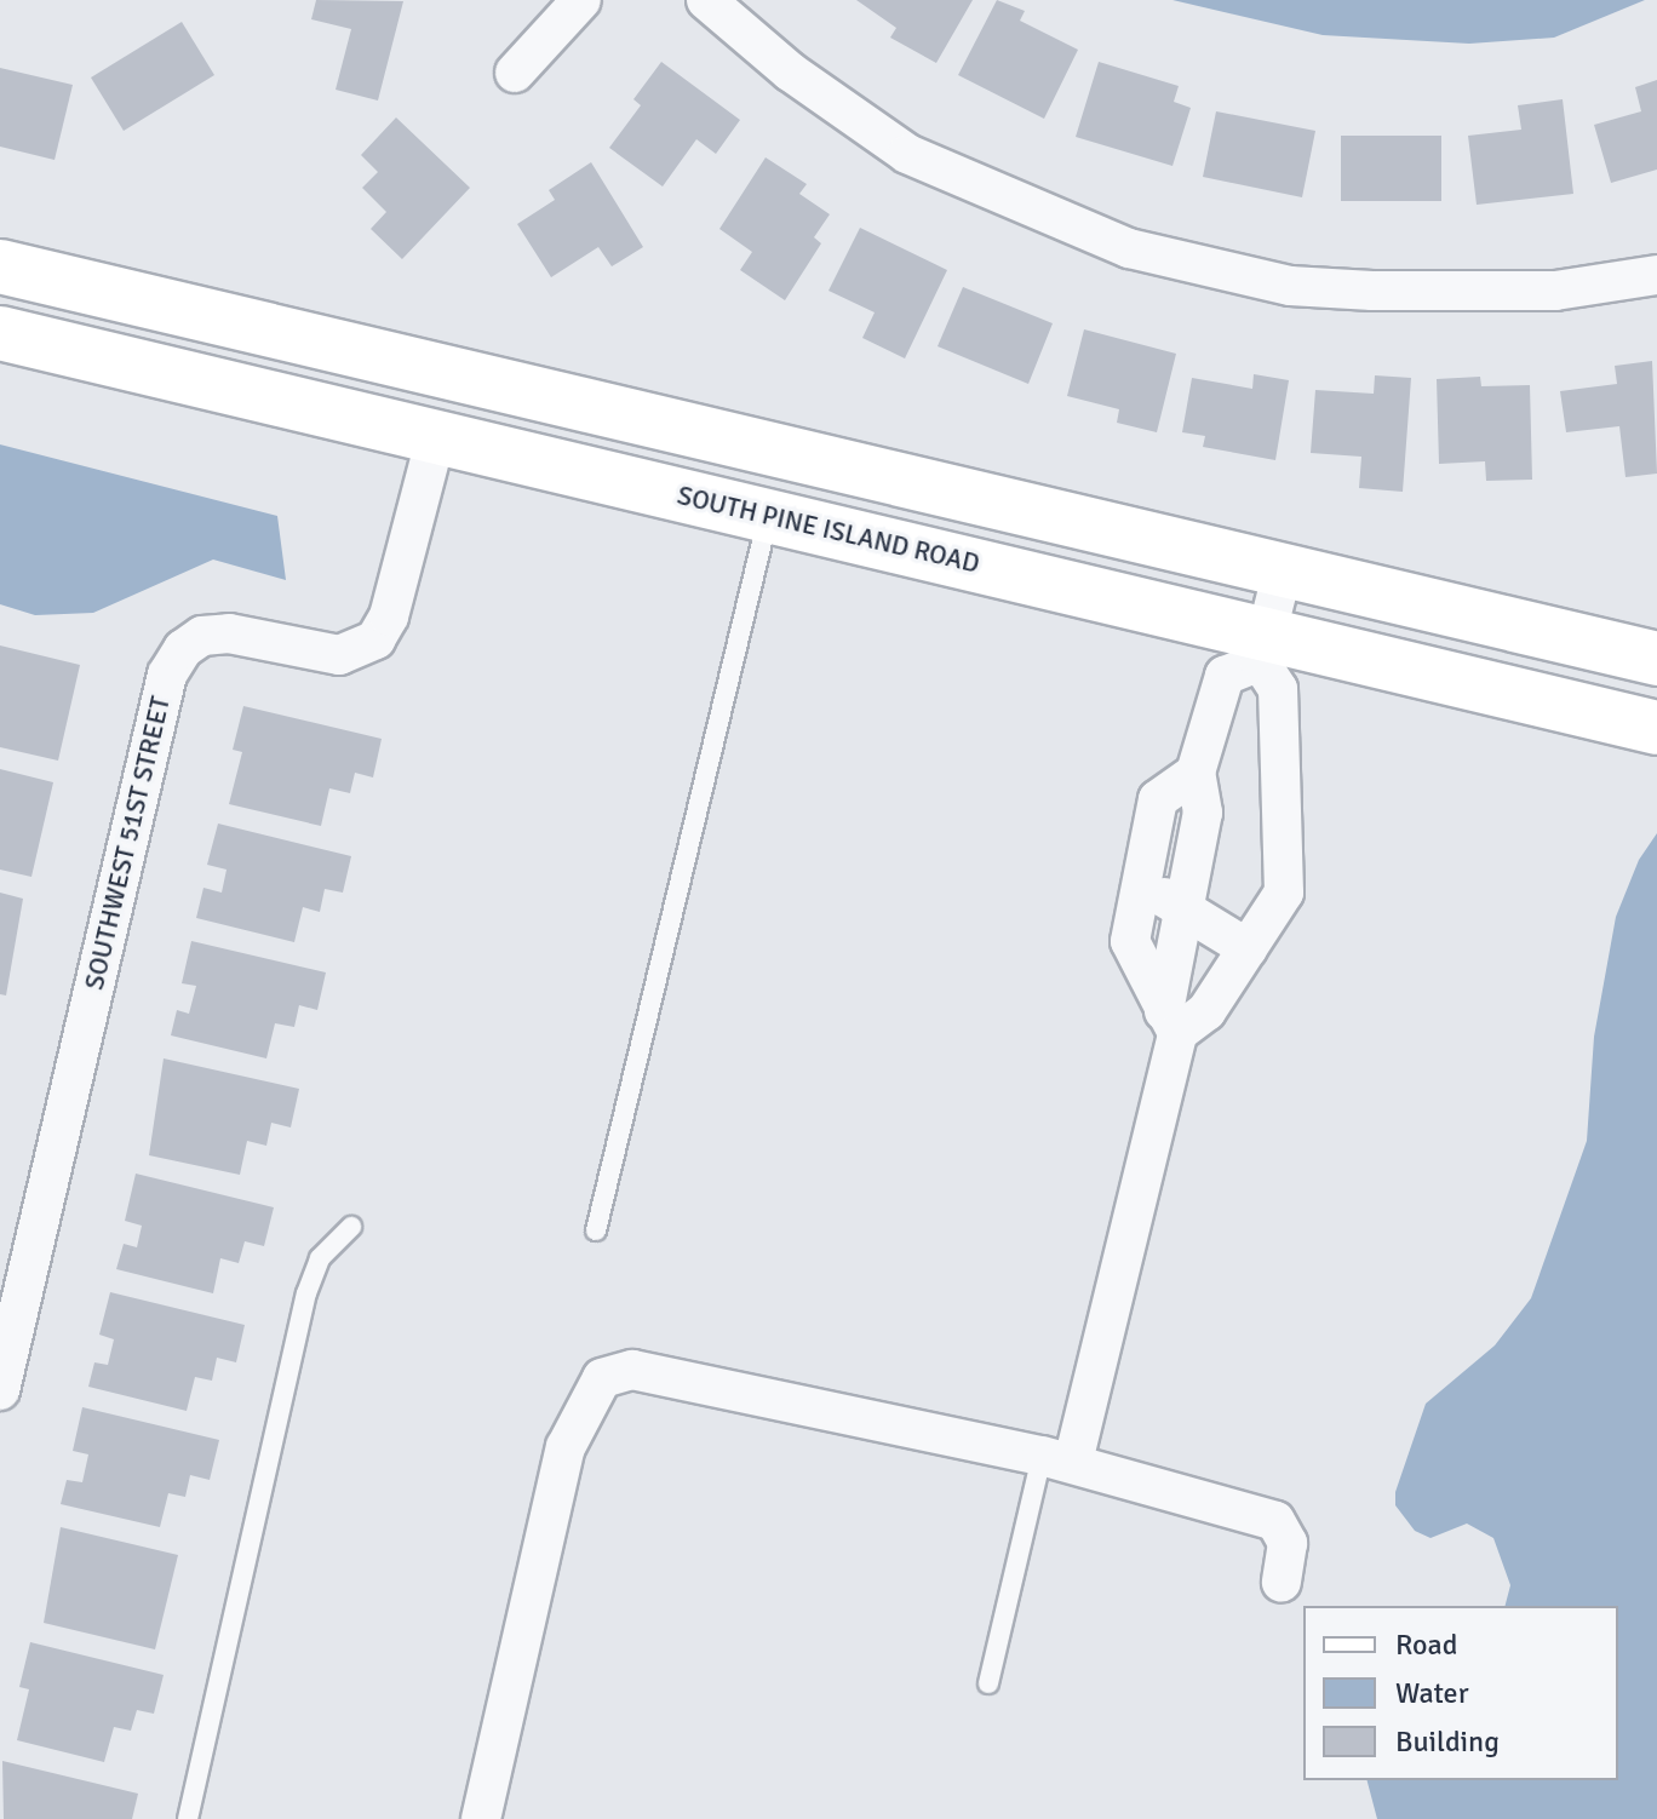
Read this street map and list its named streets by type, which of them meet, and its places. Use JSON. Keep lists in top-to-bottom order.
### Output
{
  "streets": {
    "main road": ["SOUTH PINE ISLAND ROAD"],
    "street": ["SOUTHWEST 51ST STREET"]
  },
  "crossings": [
    ["SOUTH PINE ISLAND ROAD", "SOUTHWEST 51ST STREET"]
  ],
  "legend": ["Road", "Water", "Building"]
}
